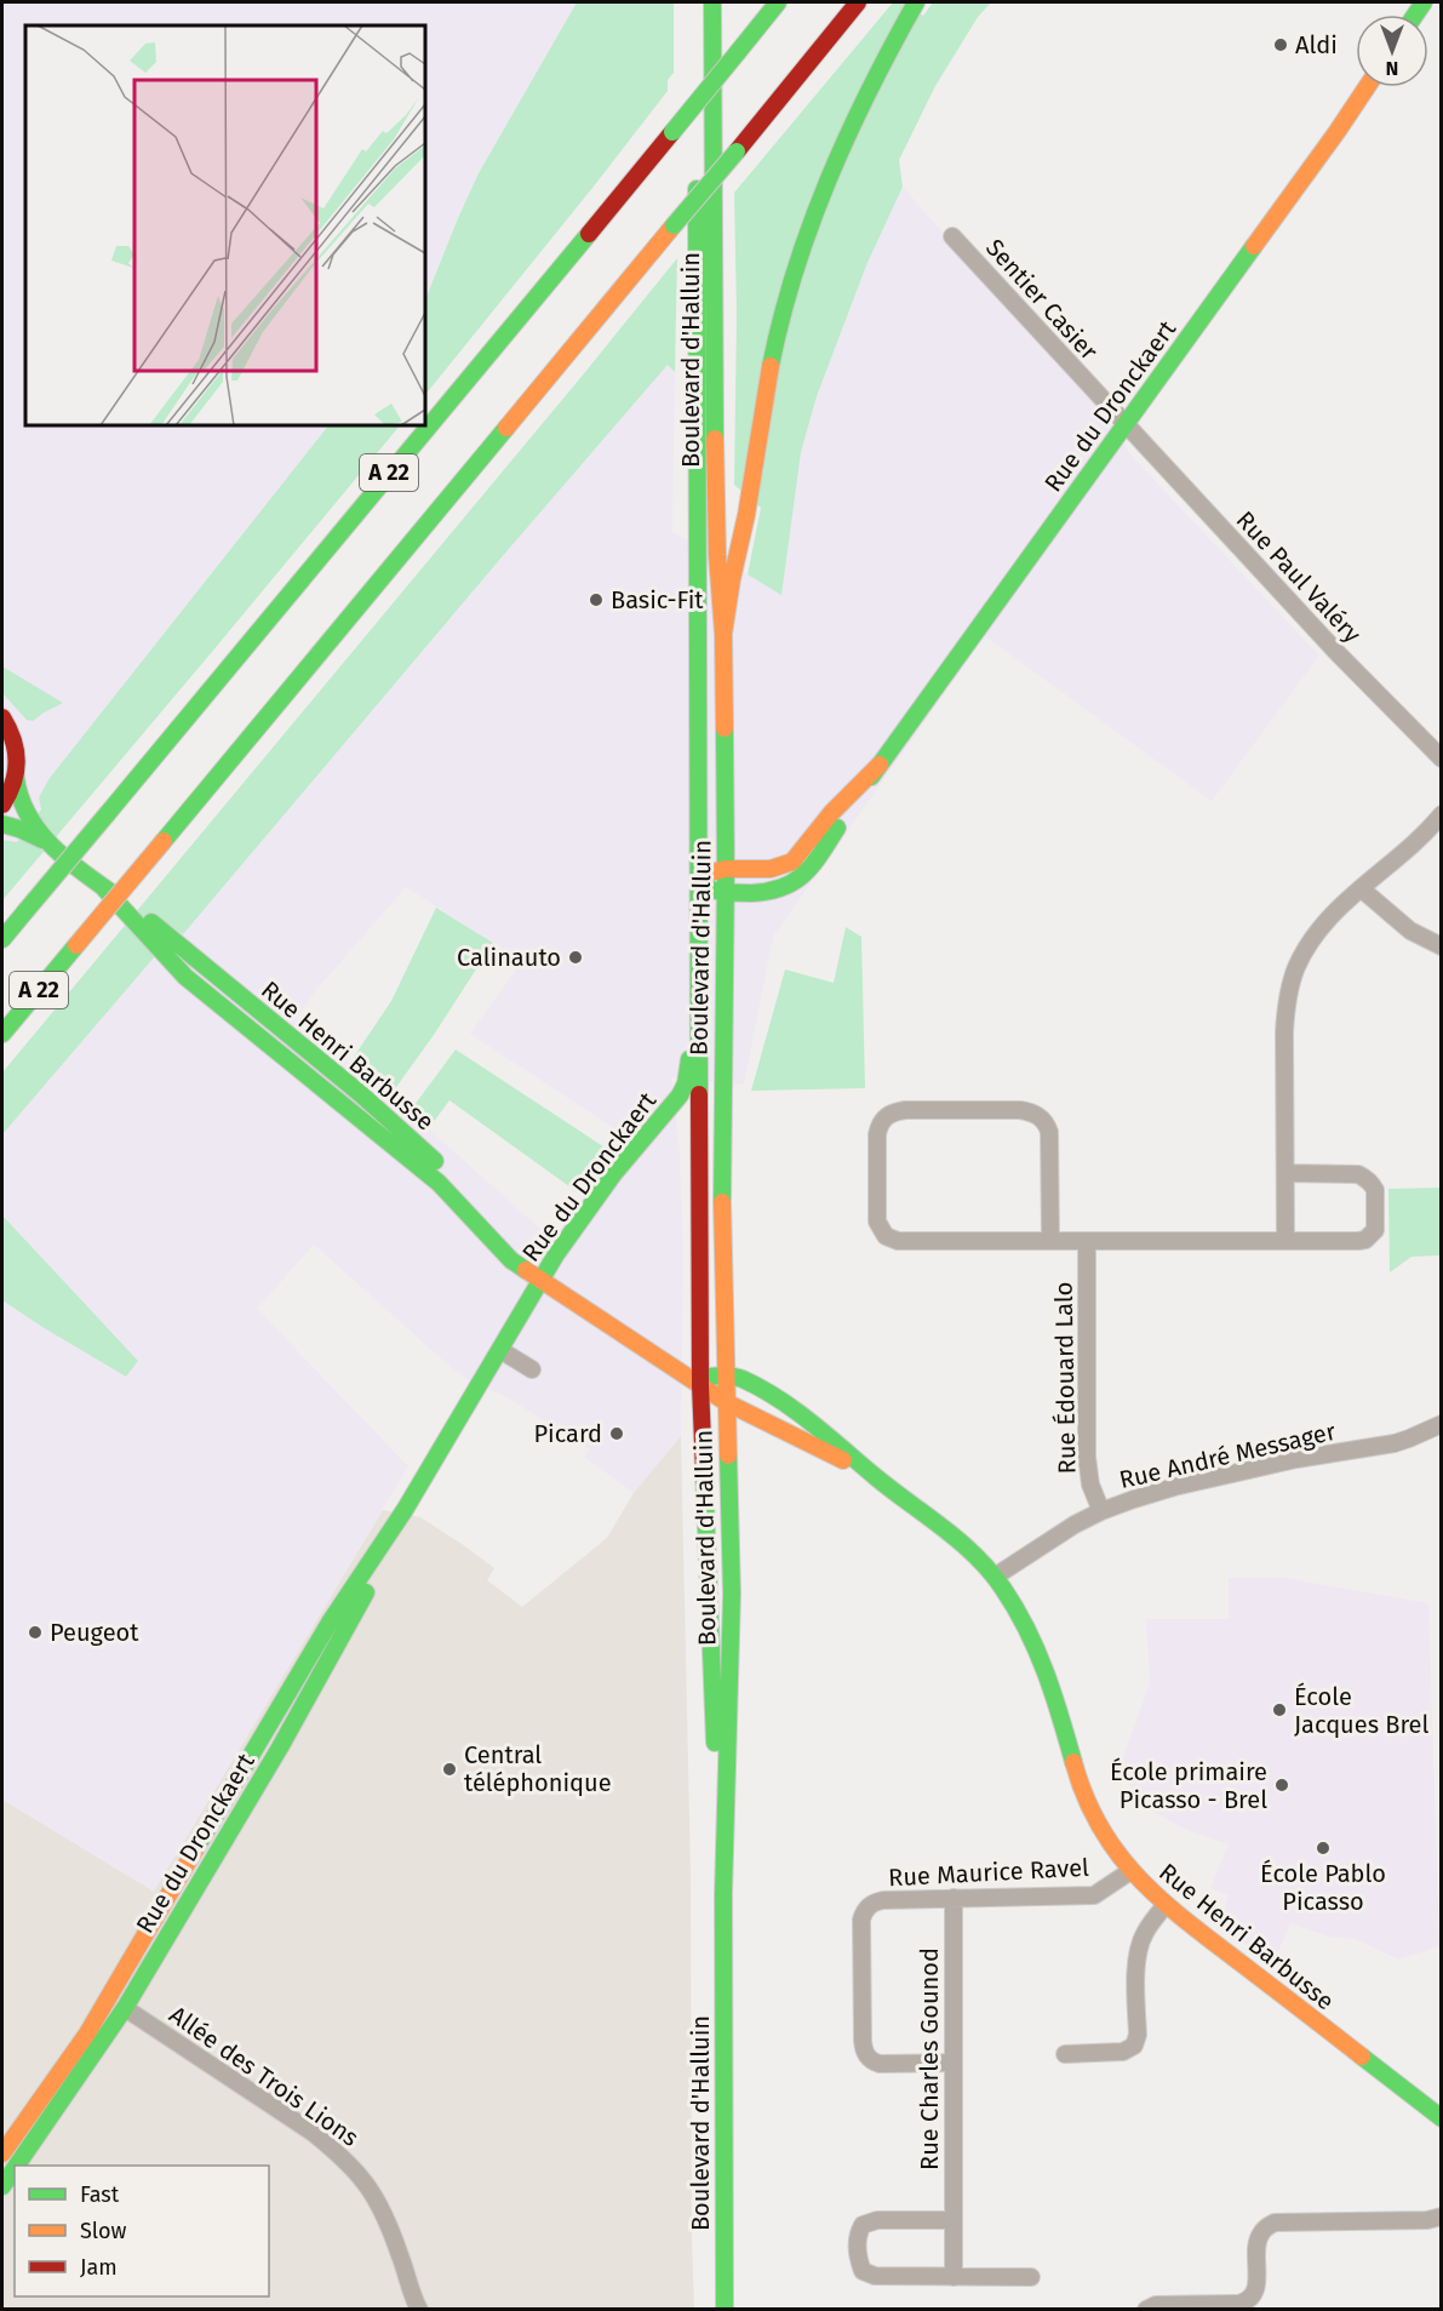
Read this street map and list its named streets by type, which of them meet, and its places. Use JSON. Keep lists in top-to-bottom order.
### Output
{
  "streets": {
    "main road": [
      "Boulevard d'Halluin",
      "Rue du Dronckaert",
      "A 22",
      "Rue Henri Barbusse"
    ],
    "street": [
      "Sentier Casier",
      "Rue Paul Valéry",
      "Rue Édouard Lalo",
      "Rue André Messager",
      "Rue Maurice Ravel",
      "Rue Charles Gounod",
      "Allée des Trois Lions"
    ]
  },
  "crossings": [
    ["Sentier Casier", "Rue du Dronckaert"],
    ["Sentier Casier", "Rue Paul Valéry"],
    ["Boulevard d'Halluin", "Rue du Dronckaert"],
    ["Boulevard d'Halluin", "Rue Henri Barbusse"],
    ["Rue du Dronckaert", "Rue Paul Valéry"],
    ["Rue du Dronckaert", "Rue Henri Barbusse"],
    ["Rue du Dronckaert", "Allée des Trois Lions"],
    ["Rue Henri Barbusse", "Rue André Messager"],
    ["Rue Henri Barbusse", "Rue Maurice Ravel"],
    ["Rue Édouard Lalo", "Rue André Messager"],
    ["Rue Maurice Ravel", "Rue Charles Gounod"]
  ],
  "places": [
    "Aldi",
    "Basic-Fit",
    "Calinauto",
    "Picard",
    "Peugeot",
    "École Jacques Brel",
    "Central téléphonique",
    "École primaire Picasso - Brel",
    "École Pablo Picasso"
  ],
  "legend": ["Fast", "Slow", "Jam"],
  "north": "bottom"
}
